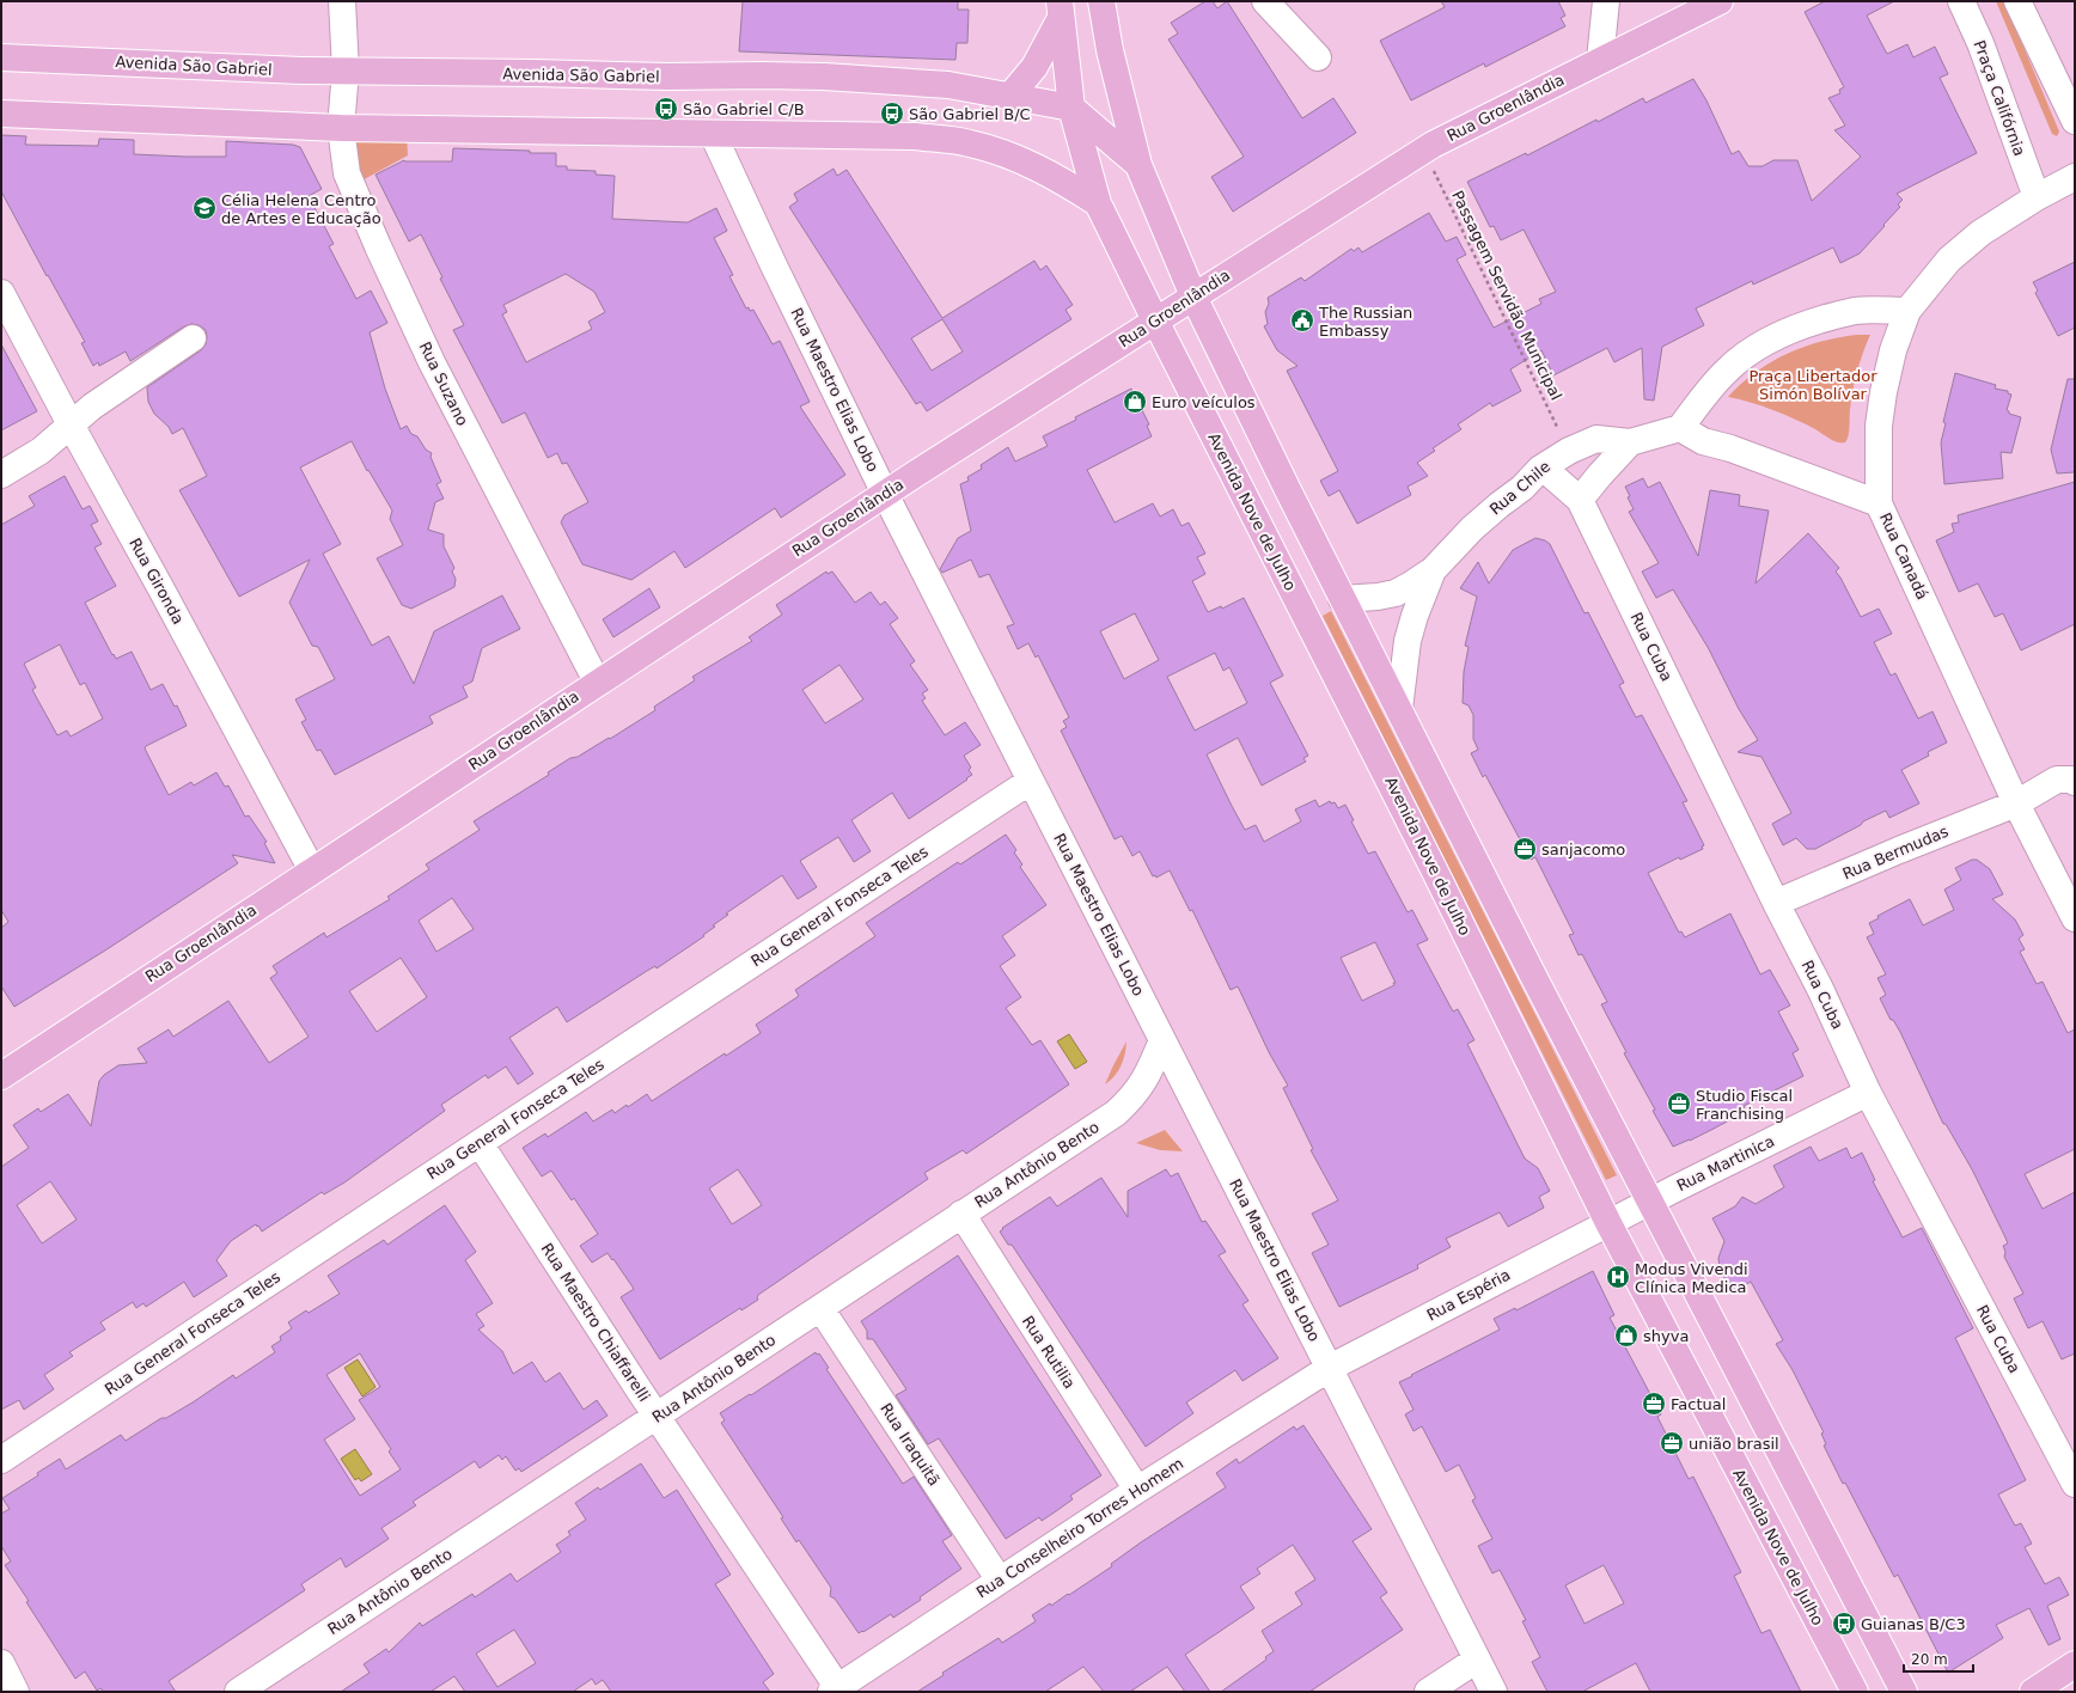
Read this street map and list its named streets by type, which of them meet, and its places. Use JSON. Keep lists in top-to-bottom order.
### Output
{
  "streets": {
    "main road": ["Avenida São Gabriel", "Rua Groenlândia", "Avenida Nove de Julho"],
    "street": [
      "Praça Califórnia",
      "Rua Suzano",
      "Rua Maestro Elias Lobo",
      "Rua Chile",
      "Rua Canadá",
      "Rua Gironda",
      "Rua Cuba",
      "Rua Bermudas",
      "Rua General Fonseca Teles",
      "Rua Martinica",
      "Rua Antônio Bento",
      "Rua Espéria",
      "Rua Maestro Chiaffarelli",
      "Rua Rutilia",
      "Rua Iraquitã",
      "Rua Conselheiro Torres Homem"
    ],
    "path": ["Passagem Servidão Municipal"]
  },
  "crossings": [
    ["Avenida São Gabriel", "Rua Suzano"],
    ["Avenida São Gabriel", "Avenida Nove de Julho"],
    ["Praça Califórnia", "Rua Canadá"],
    ["Rua Groenlândia", "Passagem Servidão Municipal"],
    ["Rua Groenlândia", "Rua Suzano"],
    ["Rua Groenlândia", "Rua Maestro Elias Lobo"],
    ["Rua Groenlândia", "Avenida Nove de Julho"],
    ["Rua Groenlândia", "Rua Gironda"],
    ["Passagem Servidão Municipal", "Rua Chile"],
    ["Rua Maestro Elias Lobo", "Rua General Fonseca Teles"],
    ["Rua Maestro Elias Lobo", "Rua Antônio Bento"],
    ["Rua Maestro Elias Lobo", "Rua Espéria"],
    ["Rua Maestro Elias Lobo", "Rua Conselheiro Torres Homem"],
    ["Rua Chile", "Rua Cuba"],
    ["Avenida Nove de Julho", "Rua Martinica"],
    ["Avenida Nove de Julho", "Rua Espéria"],
    ["Rua Canadá", "Rua Bermudas"],
    ["Rua Cuba", "Rua Bermudas"],
    ["Rua Cuba", "Rua Martinica"],
    ["Rua General Fonseca Teles", "Rua Maestro Chiaffarelli"],
    ["Rua Martinica", "Rua Espéria"],
    ["Rua Antônio Bento", "Rua Maestro Chiaffarelli"],
    ["Rua Antônio Bento", "Rua Rutilia"],
    ["Rua Antônio Bento", "Rua Iraquitã"],
    ["Rua Espéria", "Rua Conselheiro Torres Homem"],
    ["Rua Maestro Chiaffarelli", "Rua Conselheiro Torres Homem"],
    ["Rua Rutilia", "Rua Conselheiro Torres Homem"],
    ["Rua Iraquitã", "Rua Conselheiro Torres Homem"]
  ],
  "parks": ["Praça Libertador Simón Bolívar"],
  "places": {
    "bus stop": ["São Gabriel C/B", "São Gabriel B/C", "Guianas B/C3"],
    "school or university": ["Célia Helena Centro de Artes e Educação"],
    "public building": ["The Russian Embassy"],
    "shop": ["Euro veículos", "shyva"],
    "office": [
      "sanjacomo",
      "Studio Fiscal Franchising",
      "Factual",
      "união brasil"
    ],
    "hospital": ["Modus Vivendi Clínica Medica"]
  },
  "scale_bar": "20 m"
}
